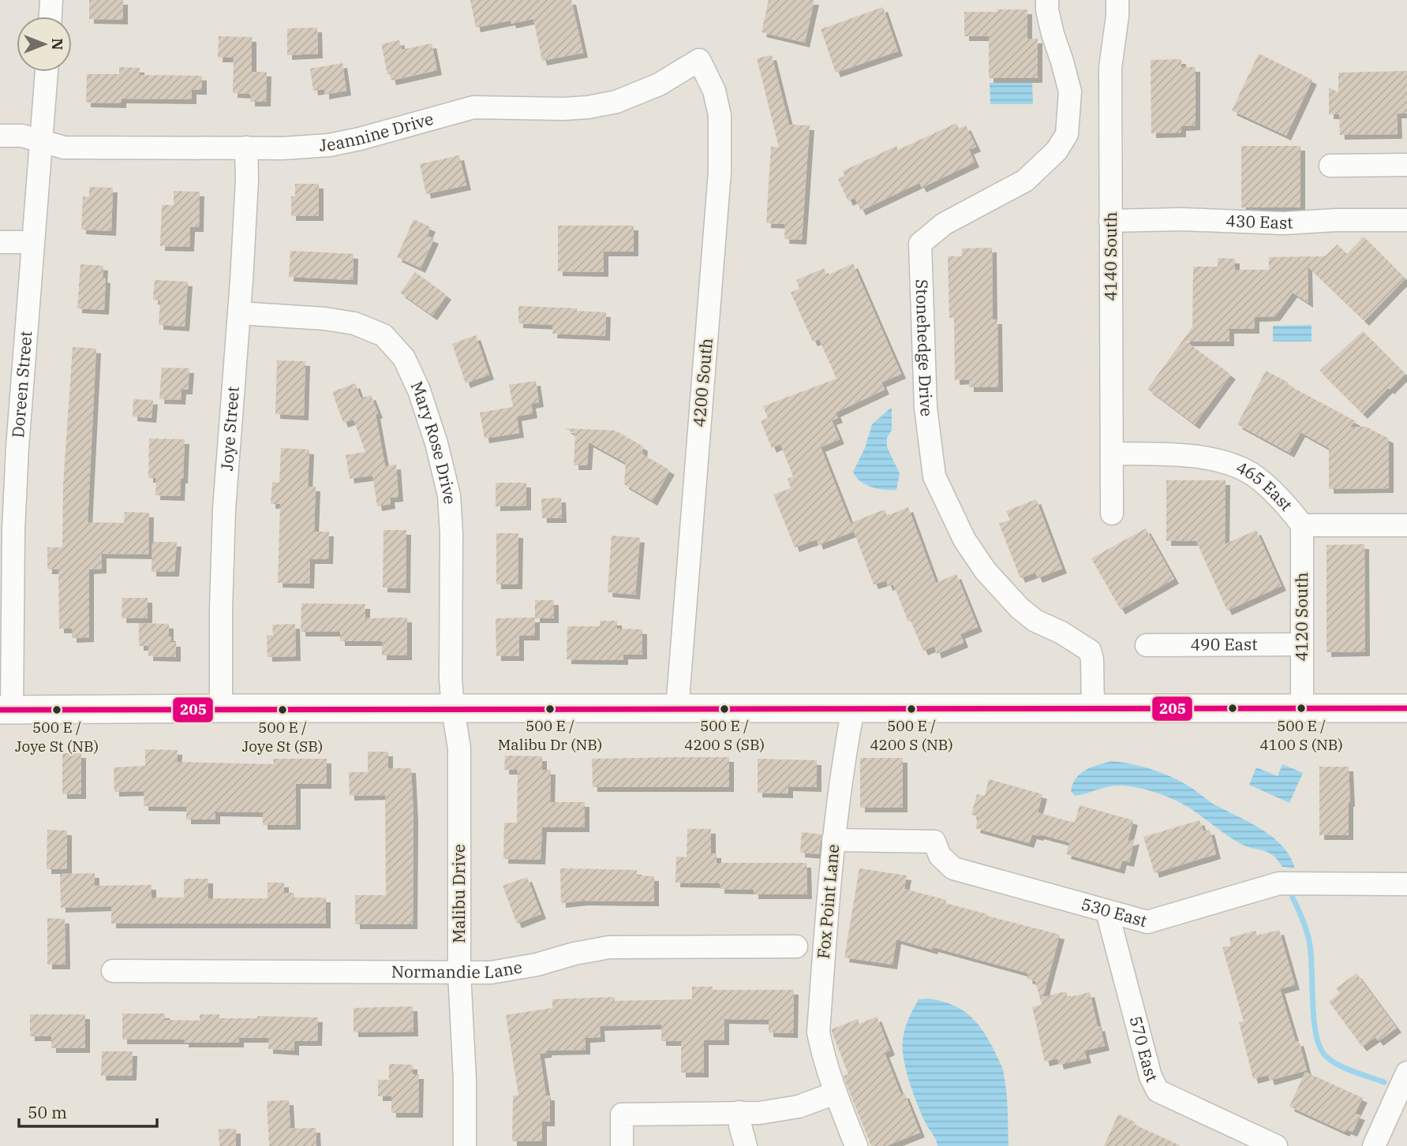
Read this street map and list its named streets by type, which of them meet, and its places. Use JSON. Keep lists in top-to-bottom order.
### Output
{
  "streets": {
    "street": [
      "Jeannine Drive",
      "430 East",
      "4140 South",
      "Stonehedge Drive",
      "4200 South",
      "Doreen Street",
      "Joye Street",
      "Mary Rose Drive",
      "465 East",
      "4120 South",
      "490 East",
      "Malibu Drive",
      "Fox Point Lane",
      "530 East",
      "Normandie Lane",
      "570 East"
    ]
  },
  "crossings": [
    ["Jeannine Drive", "4200 South"],
    ["Jeannine Drive", "Doreen Street"],
    ["Jeannine Drive", "Joye Street"],
    ["430 East", "4140 South"],
    ["4140 South", "465 East"],
    ["Joye Street", "Mary Rose Drive"],
    ["Mary Rose Drive", "Malibu Drive"],
    ["465 East", "4120 South"],
    ["4120 South", "490 East"],
    ["Malibu Drive", "Normandie Lane"],
    ["Fox Point Lane", "530 East"],
    ["530 East", "570 East"]
  ],
  "places": [
    "500 E / 4100 S (NB)",
    "500 E / Malibu Dr (NB)",
    "500 E / 4200 S (SB)",
    "500 E / 4200 S (NB)",
    "500 E / Joye St (NB)",
    "500 E / Joye St (SB)"
  ],
  "lines": ["transit line 205"],
  "scale_bar": "50 m",
  "north": "right"
}
